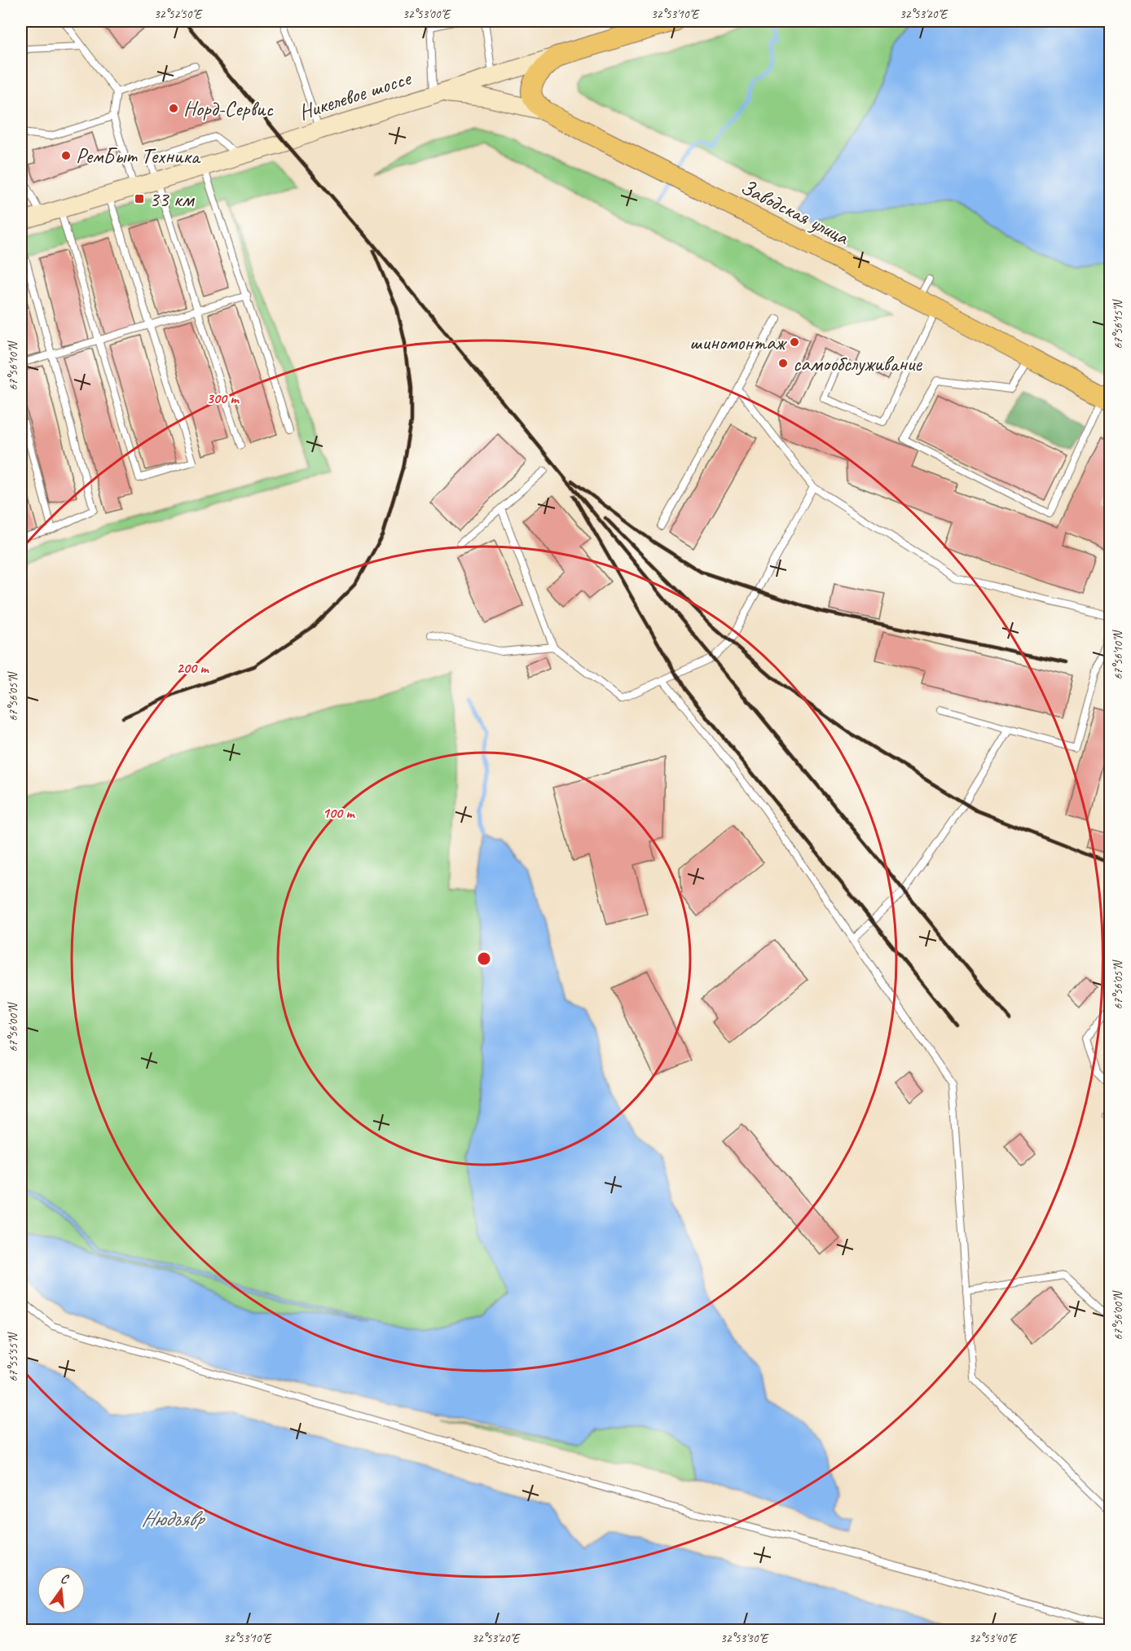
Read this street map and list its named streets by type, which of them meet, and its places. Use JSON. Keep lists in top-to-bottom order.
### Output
{
  "streets": {
    "main road": ["Никелевое шоссе", "Заводская улица"]
  },
  "crossings": [
    ["Никелевое шоссе", "Заводская улица"]
  ],
  "water": ["Нюдъявр"],
  "places": {
    "other": [
      "Норд-Сервис",
      "РемБыт Техника",
      "шиномонтаж",
      "самообслуживание"
    ],
    "transit": ["33 км"]
  },
  "north": "top",
  "coordinates": [
    "32°52'50\"E",
    "32°53'00\"E",
    "32°53'10\"E",
    "32°53'20\"E",
    "67°56'15\"N",
    "67°56'10\"N",
    "67°56'05\"N",
    "67°56'00\"N",
    "67°55'55\"N",
    "32°53'30\"E",
    "32°53'40\"E"
  ],
  "rings": ["300 m", "200 m", "100 m"]
}
